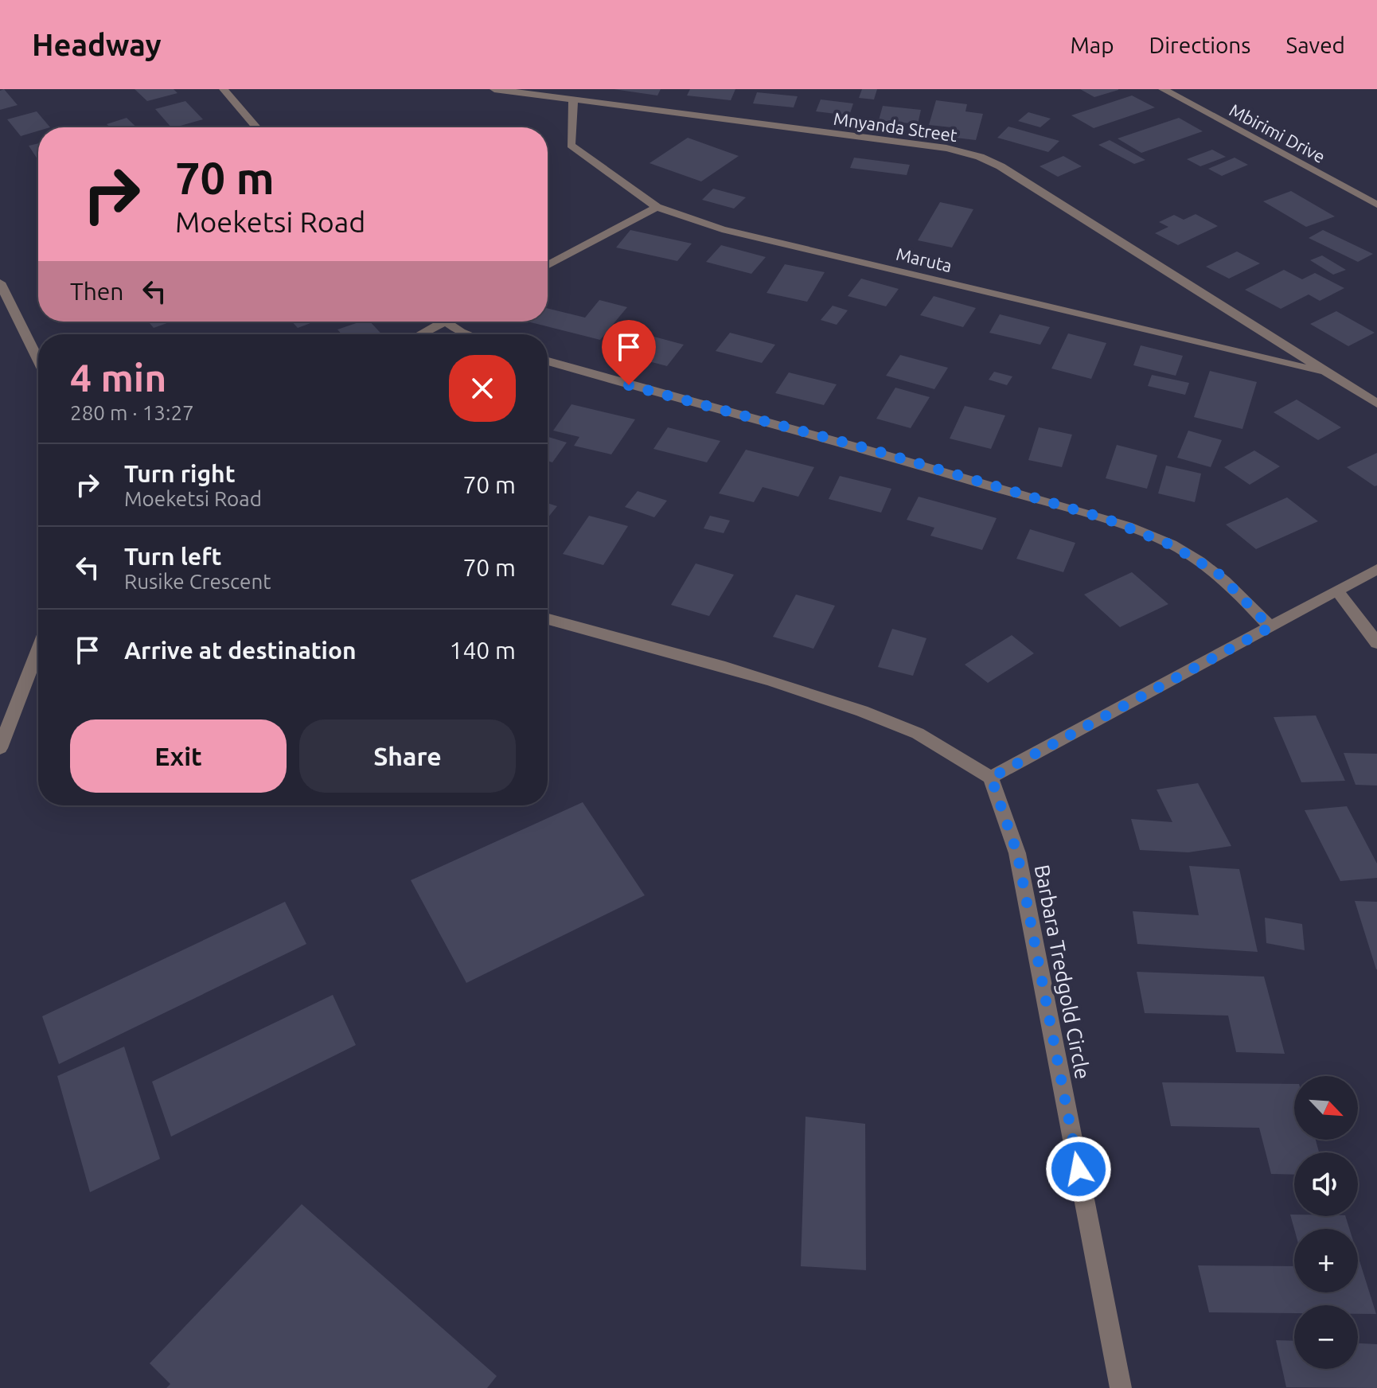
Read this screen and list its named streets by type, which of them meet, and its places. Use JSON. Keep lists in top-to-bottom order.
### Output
{
  "streets": {
    "street": [
      "Mnyanda Street",
      "Mbirimi Drive",
      "Maruta",
      "Barbara Tredgold Circle"
    ]
  },
  "crossings": [
    ["Mnyanda Street", "Maruta"]
  ],
  "north": "bottom right",
  "page": {
    "header": "Headway",
    "nav": ["Map", "Directions", "Saved"],
    "turn": ["70 m", "Moeketsi Road"],
    "then": "Then",
    "heading": ["4 min", "280 m · 13:27"],
    "list": [
      {
        "name": "Turn right",
        "note": "Moeketsi Road",
        "value": "70 m"
      },
      {
        "name": "Turn left",
        "note": "Rusike Crescent",
        "value": "70 m"
      },
      {
        "name": "Arrive at destination",
        "value": "140 m"
      }
    ],
    "buttons": ["Exit", "Share"],
    "map_buttons": ["+", "−"]
  }
}
